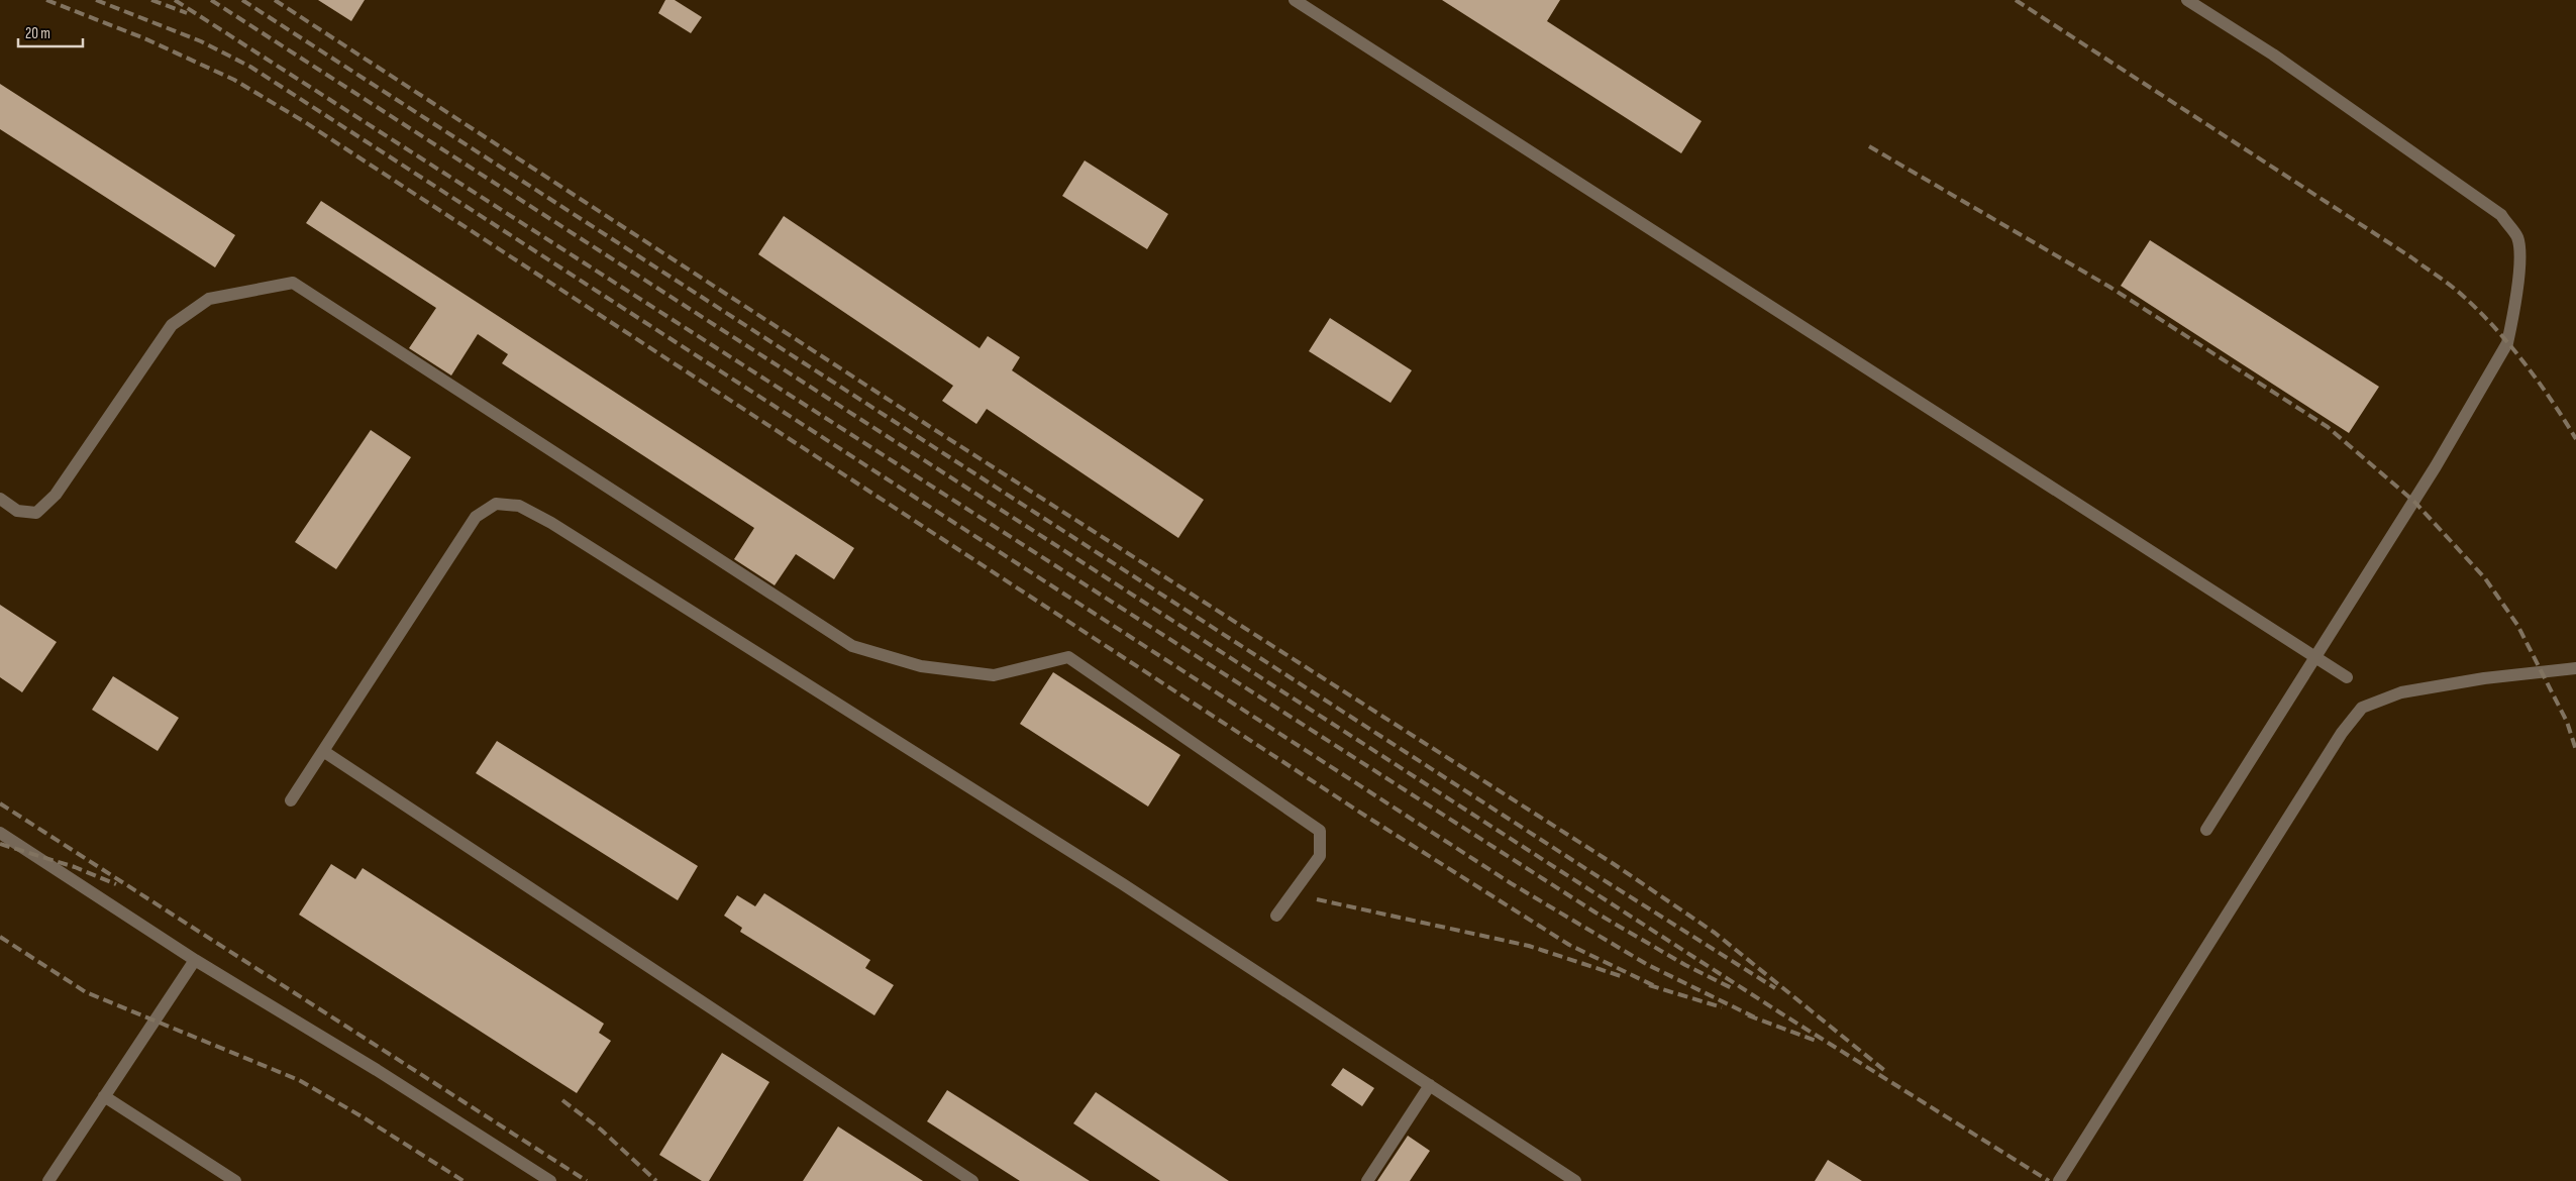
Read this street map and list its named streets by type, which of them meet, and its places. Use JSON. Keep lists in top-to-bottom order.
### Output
{
  "scale_bar": "20 m"
}
